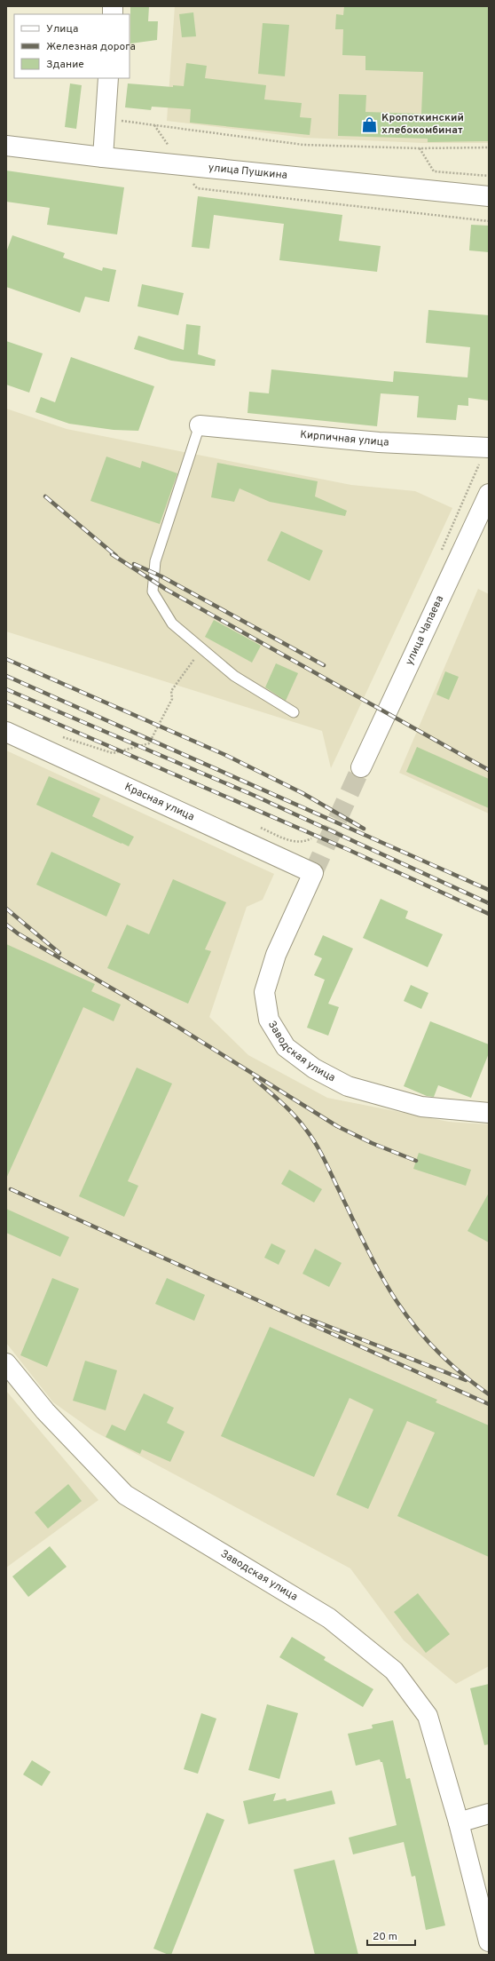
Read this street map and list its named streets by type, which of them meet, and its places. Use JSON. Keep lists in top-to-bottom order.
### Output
{
  "streets": {
    "main road": [
      "улица Пушкина",
      "Кирпичная улица",
      "улица Чапаева",
      "Красная улица",
      "Заводская улица"
    ]
  },
  "crossings": [
    ["Красная улица", "Заводская улица"]
  ],
  "places": {
    "shop": ["Кропоткинский хлебокомбинат"]
  },
  "legend": ["Улица", "Железная дорога", "Здание"],
  "scale_bar": "20 m"
}
